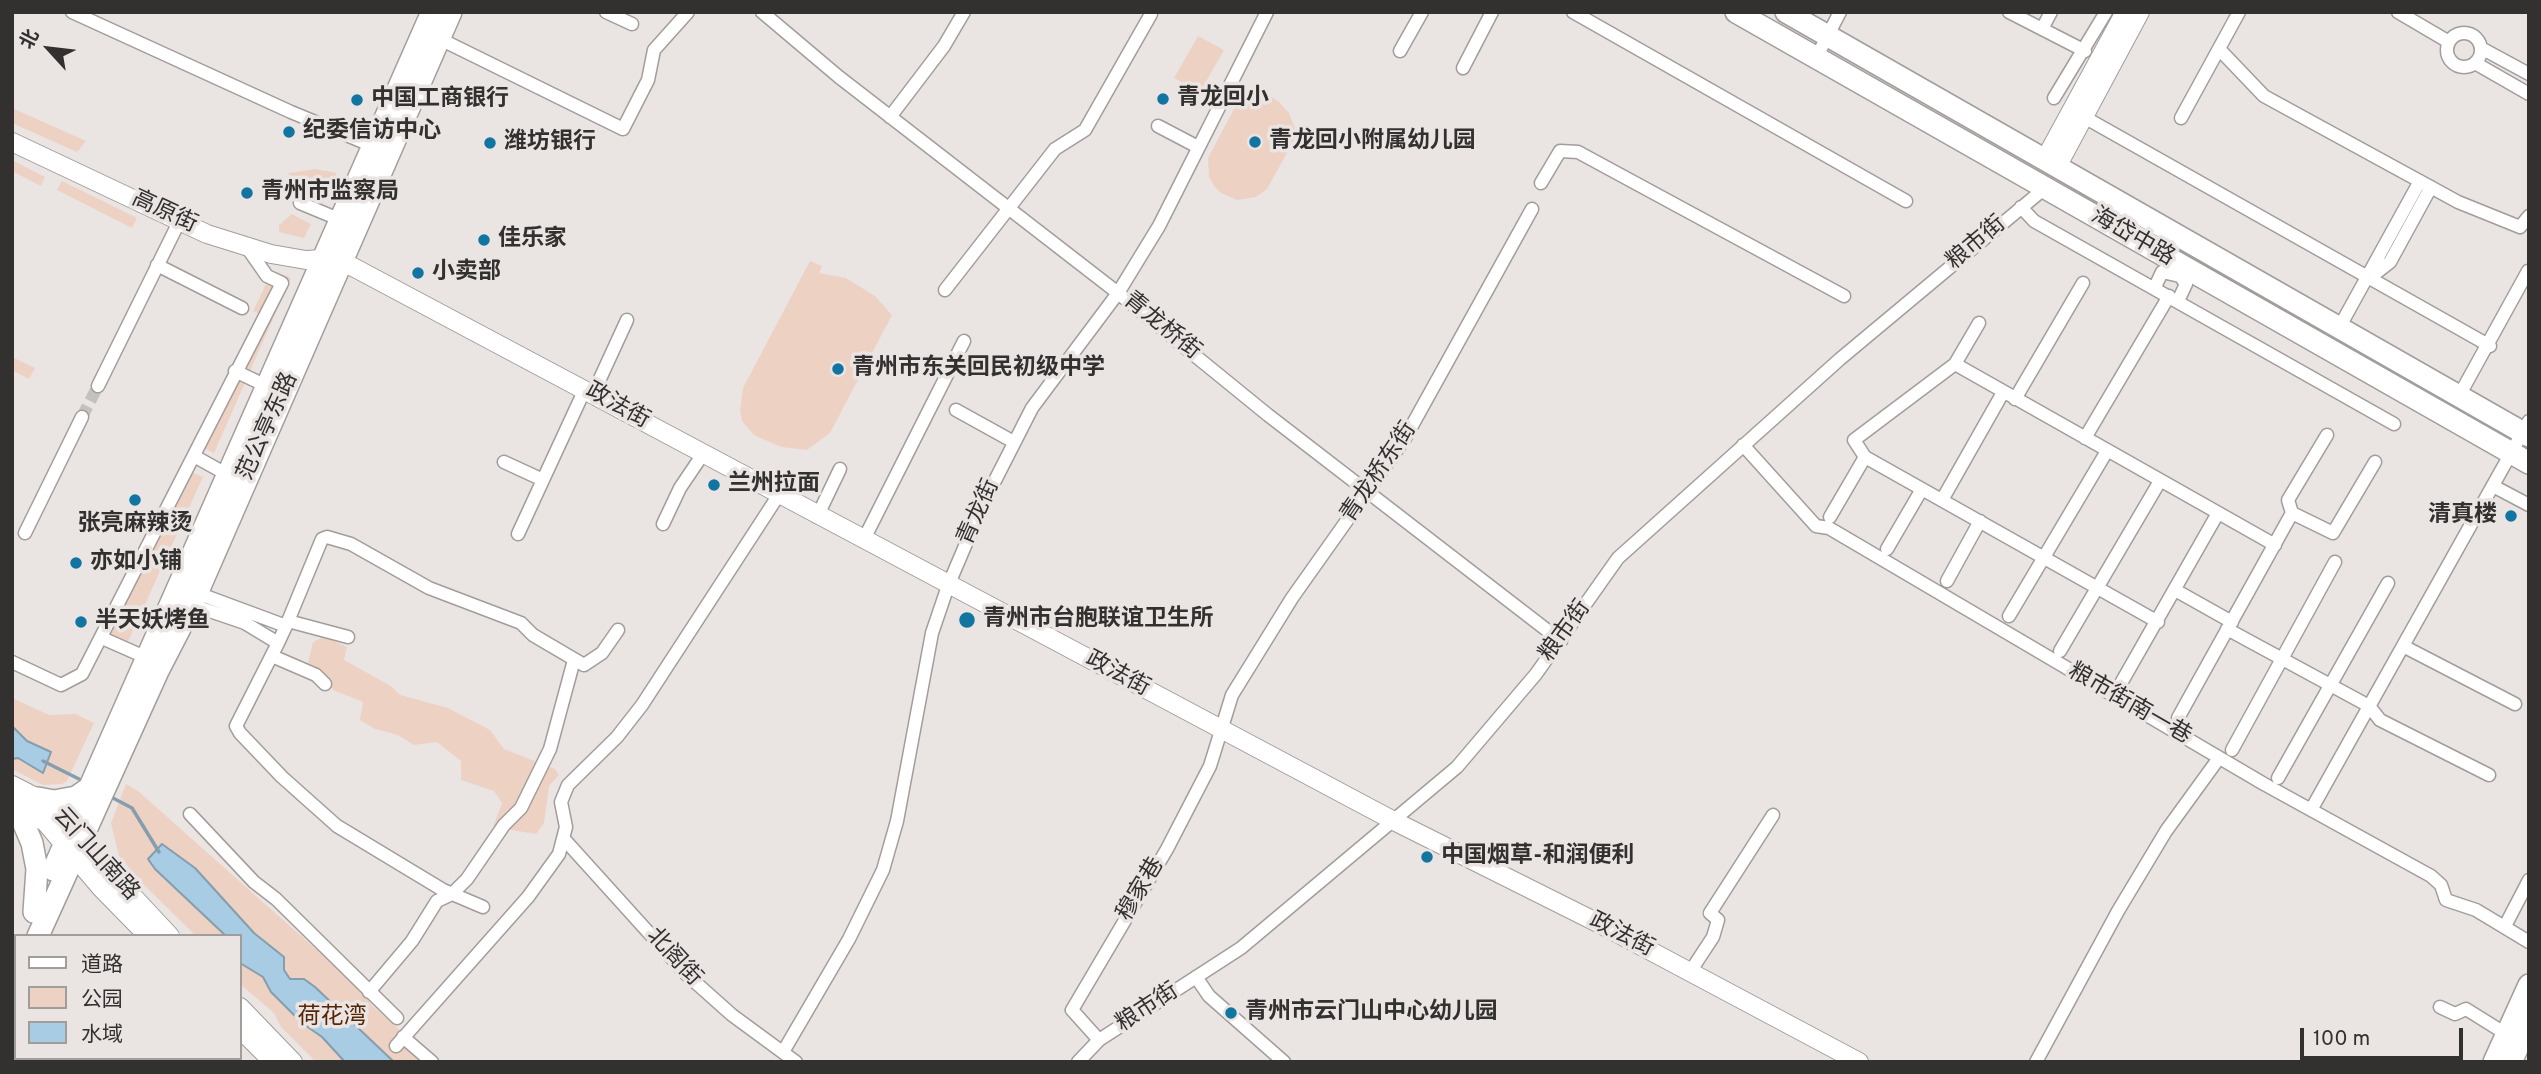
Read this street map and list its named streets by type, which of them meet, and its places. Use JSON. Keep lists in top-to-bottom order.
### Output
{
  "streets": {
    "main road": ["海岱中路", "范公亭东路"],
    "street": [
      "高原街",
      "粮市街",
      "青龙桥街",
      "政法街",
      "青龙桥东街",
      "青龙街",
      "粮市街南一巷",
      "云门山南路",
      "穆家巷",
      "北阁街"
    ]
  },
  "crossings": [
    ["高原街", "政法街"],
    ["高原街", "范公亭东路"],
    ["海岱中路", "粮市街"],
    ["粮市街", "青龙桥街"],
    ["粮市街", "政法街"],
    ["粮市街", "粮市街南一巷"],
    ["粮市街", "穆家巷"],
    ["青龙桥街", "青龙桥东街"],
    ["青龙桥街", "青龙街"],
    ["政法街", "范公亭东路"],
    ["政法街", "青龙桥东街"],
    ["政法街", "青龙街"],
    ["政法街", "穆家巷"],
    ["范公亭东路", "云门山南路"],
    ["青龙桥东街", "穆家巷"],
    ["青龙街", "北阁街"]
  ],
  "parks": ["荷花湾"],
  "places": [
    "青龙回小",
    "中国工商银行",
    "纪委信访中心",
    "青龙回小附属幼儿园",
    "潍坊银行",
    "青州市监察局",
    "佳乐家",
    "小卖部",
    "青州市东关回民初级中学",
    "兰州拉面",
    "张亮麻辣烫",
    "清真楼",
    "亦如小铺",
    "青州市台胞联谊卫生所",
    "半天妖烤鱼",
    "中国烟草-和润便利",
    "青州市云门山中心幼儿园"
  ],
  "legend": ["道路", "公园", "水域"],
  "scale_bar": "100 m",
  "north": "top left"
}
